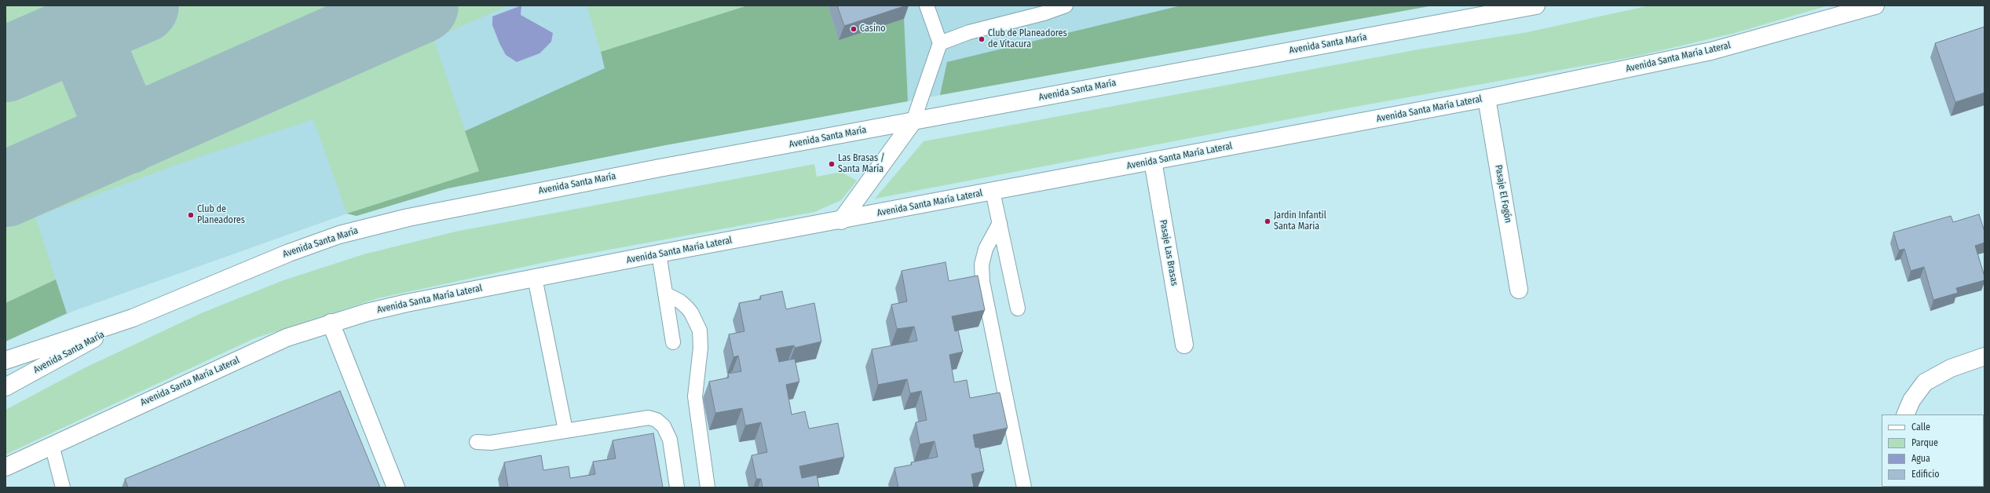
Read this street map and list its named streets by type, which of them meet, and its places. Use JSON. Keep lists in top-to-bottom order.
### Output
{
  "streets": {
    "street": [
      "Avenida Santa María",
      "Avenida Santa María Lateral",
      "Pasaje El Fogón",
      "Pasaje Las Brasas"
    ]
  },
  "crossings": [
    ["Avenida Santa María Lateral", "Pasaje El Fogón"],
    ["Avenida Santa María Lateral", "Pasaje Las Brasas"]
  ],
  "places": [
    "Casino",
    "Club de Planeadores de Vitacura",
    "Las Brasas / Santa María",
    "Club de Planeadores",
    "Jardin Infantil Santa Maria"
  ],
  "legend": [
    "Calle",
    "Parque",
    "Agua",
    "Edificio"
  ]
}
